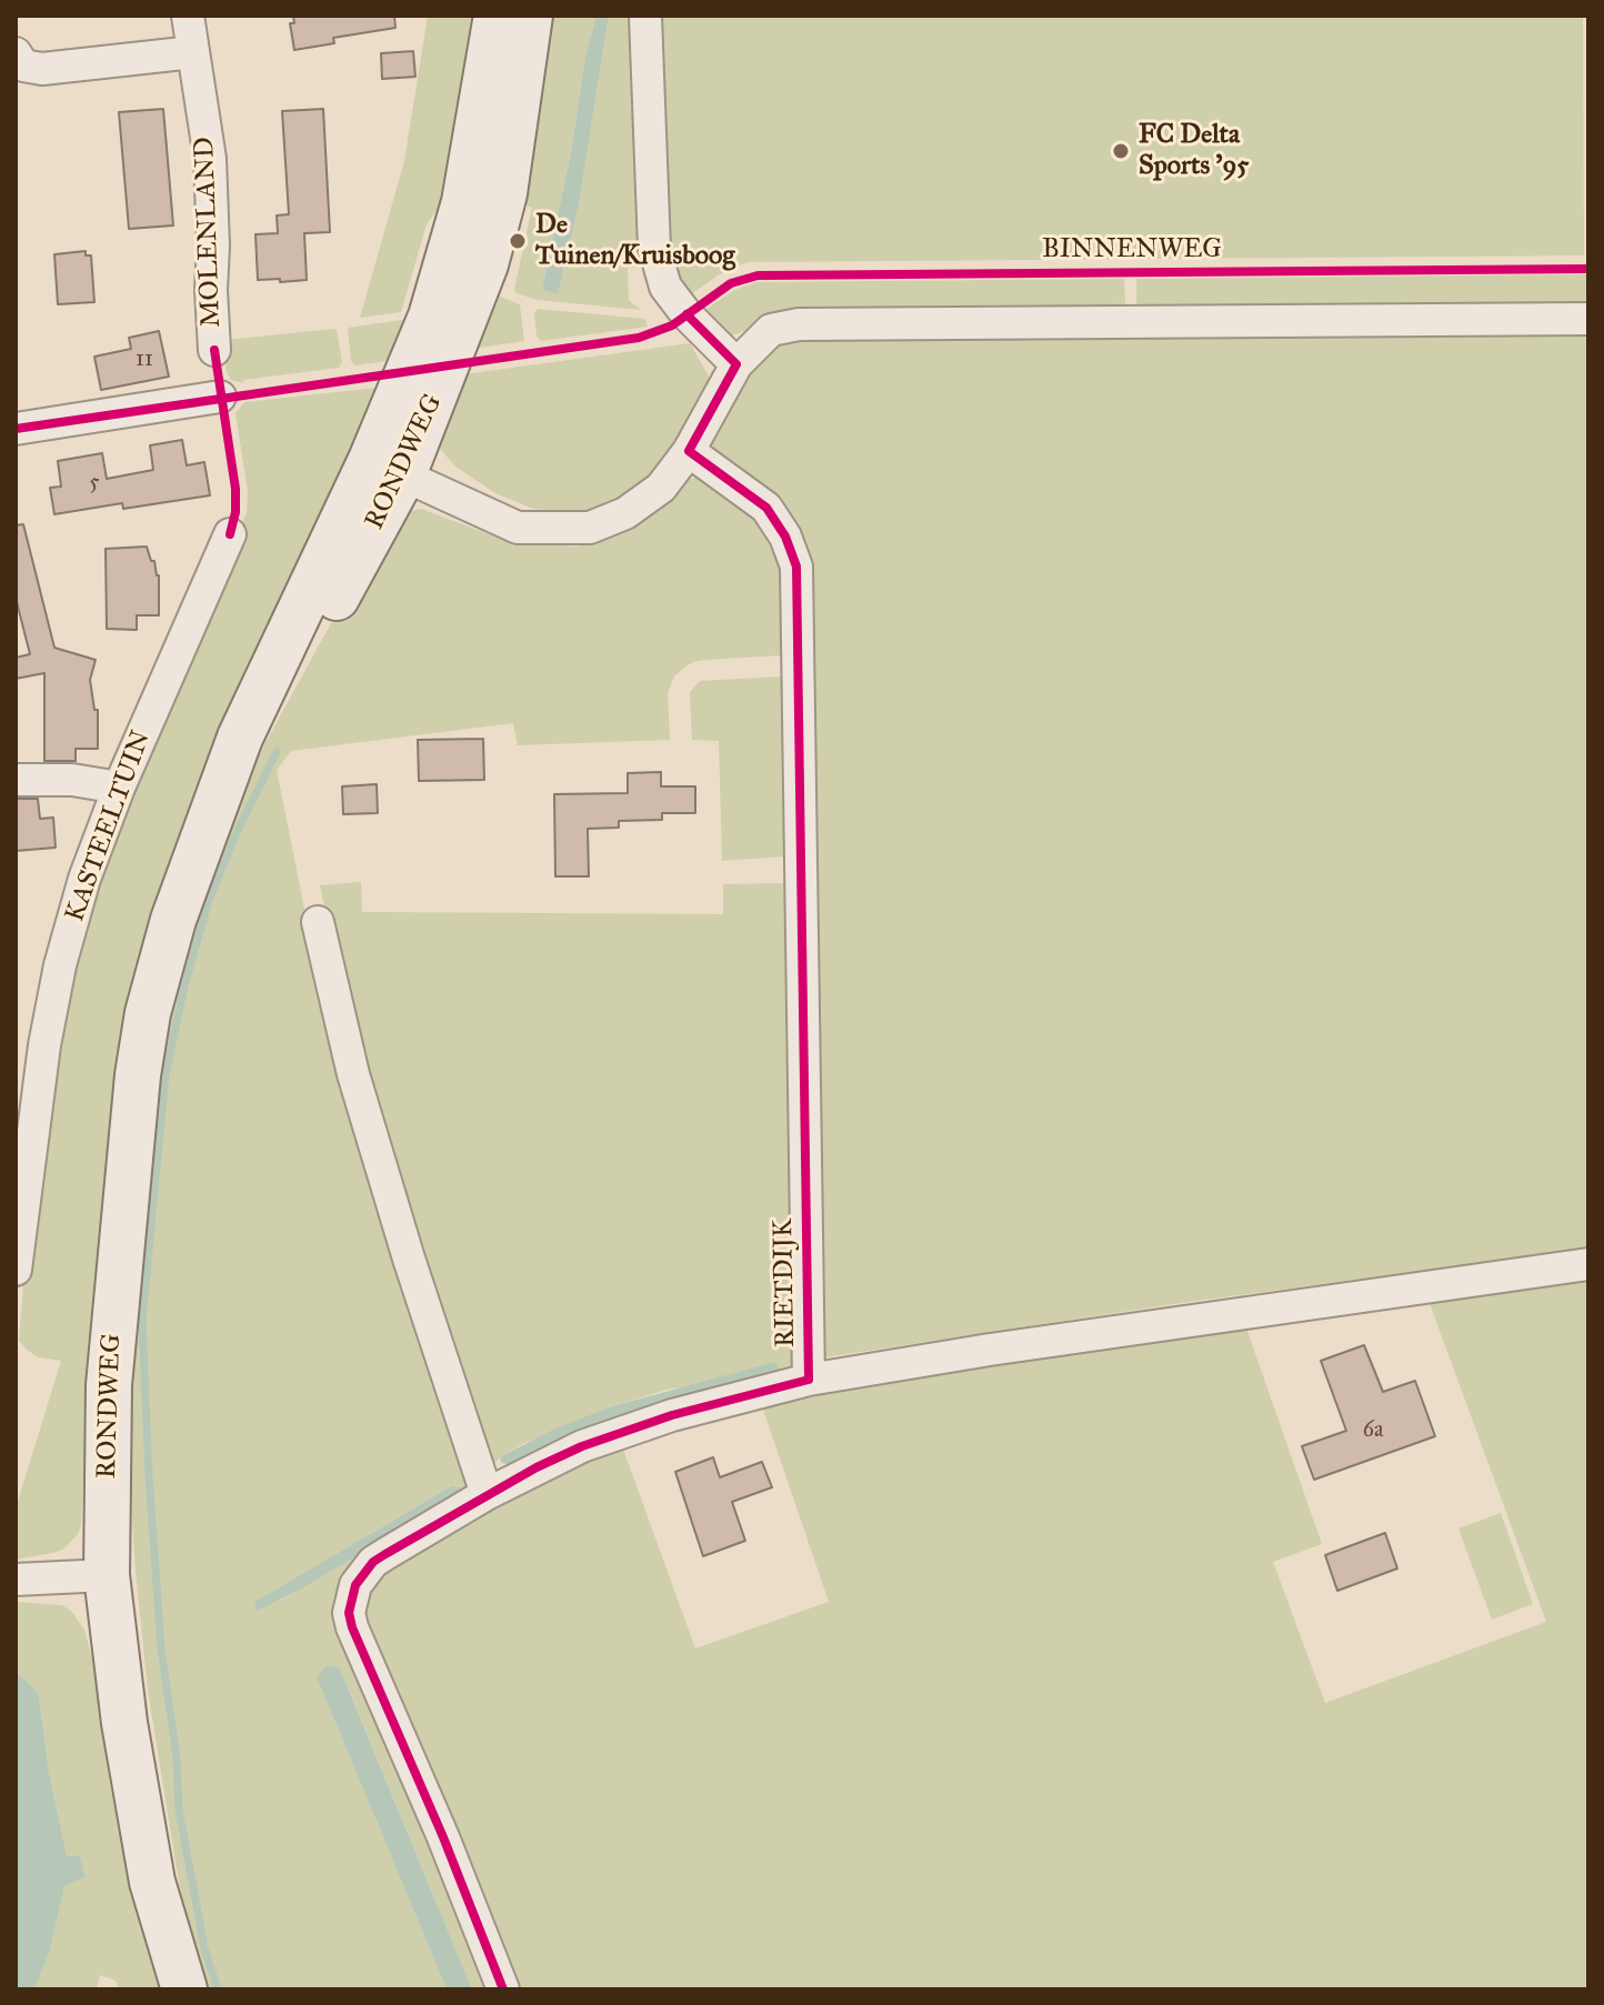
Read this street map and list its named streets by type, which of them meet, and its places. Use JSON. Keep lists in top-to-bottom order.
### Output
{
  "streets": {
    "main road": ["RONDWEG"],
    "street": ["MOLENLAND", "KASTEELTUIN", "RIETDIJK"],
    "cycle path": ["BINNENWEG"]
  },
  "places": ["FC Delta Sports '95", "De Tuinen/Kruisboog"],
  "house_numbers": ["11", "5", "6a"]
}
